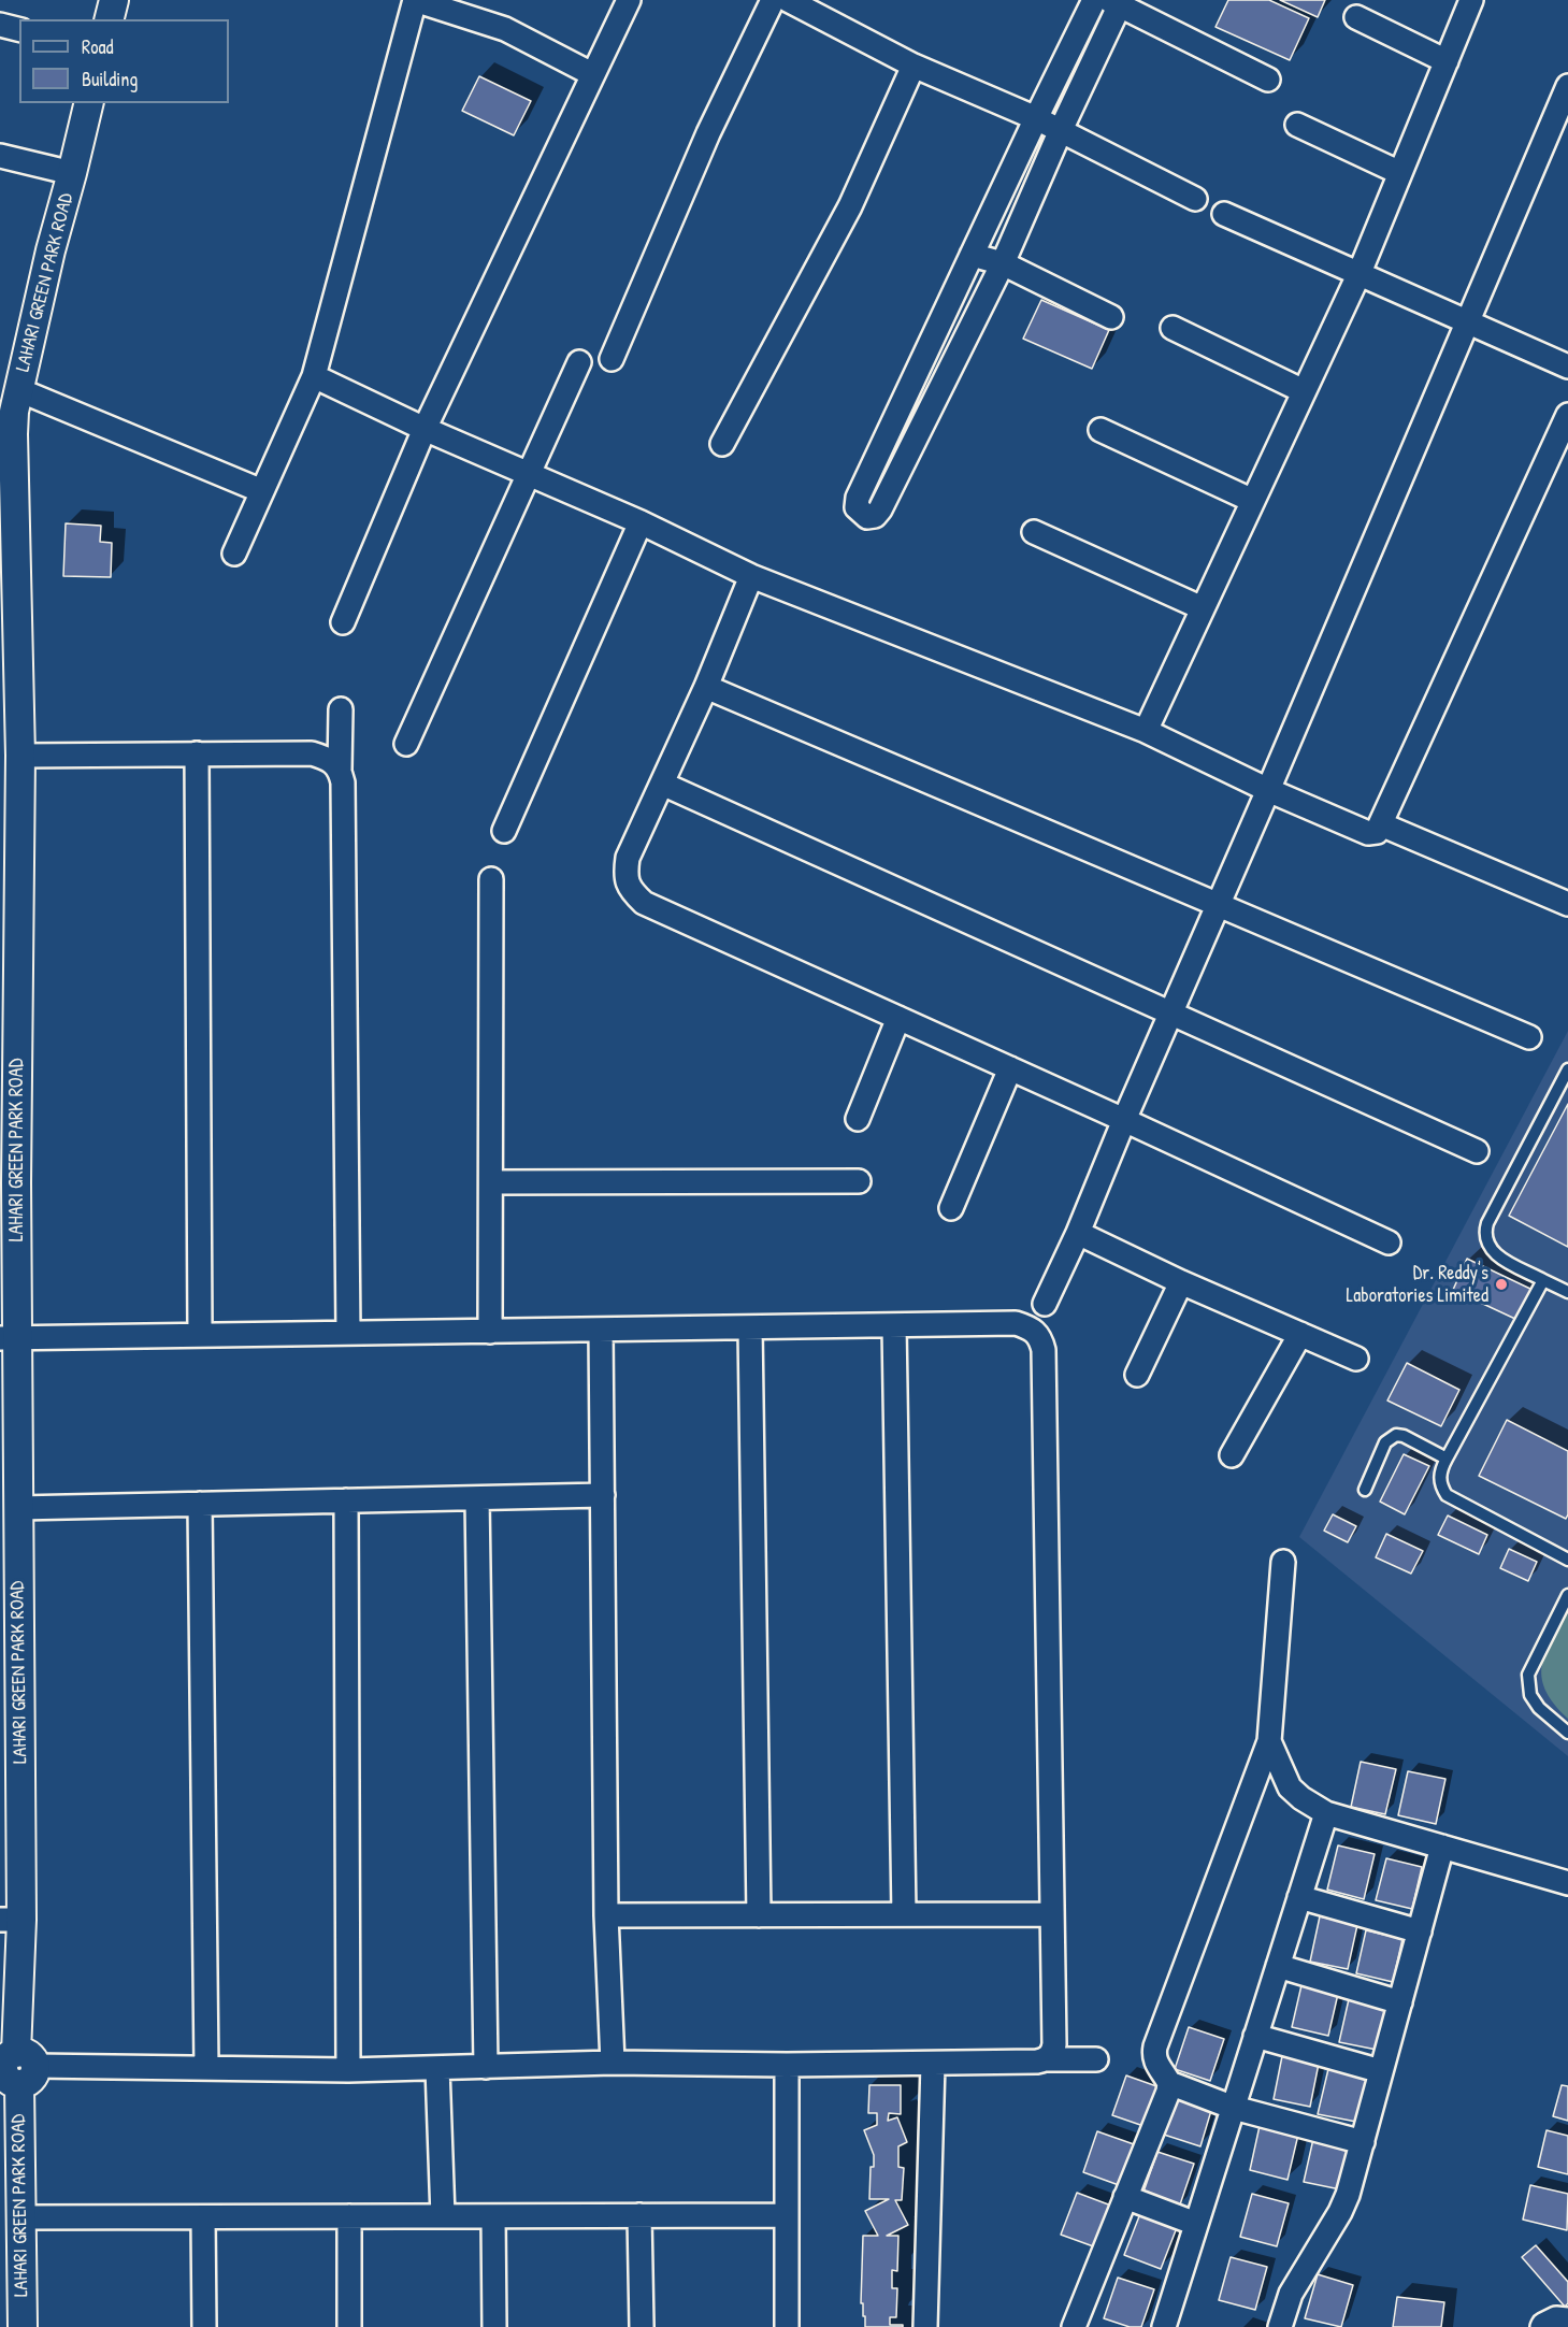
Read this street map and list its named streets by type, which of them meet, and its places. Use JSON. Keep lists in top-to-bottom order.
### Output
{
  "streets": {
    "street": ["LAHARI GREEN PARK ROAD"]
  },
  "places": ["Dr. Reddy's Laboratories Limited"],
  "legend": ["Road", "Building"]
}
